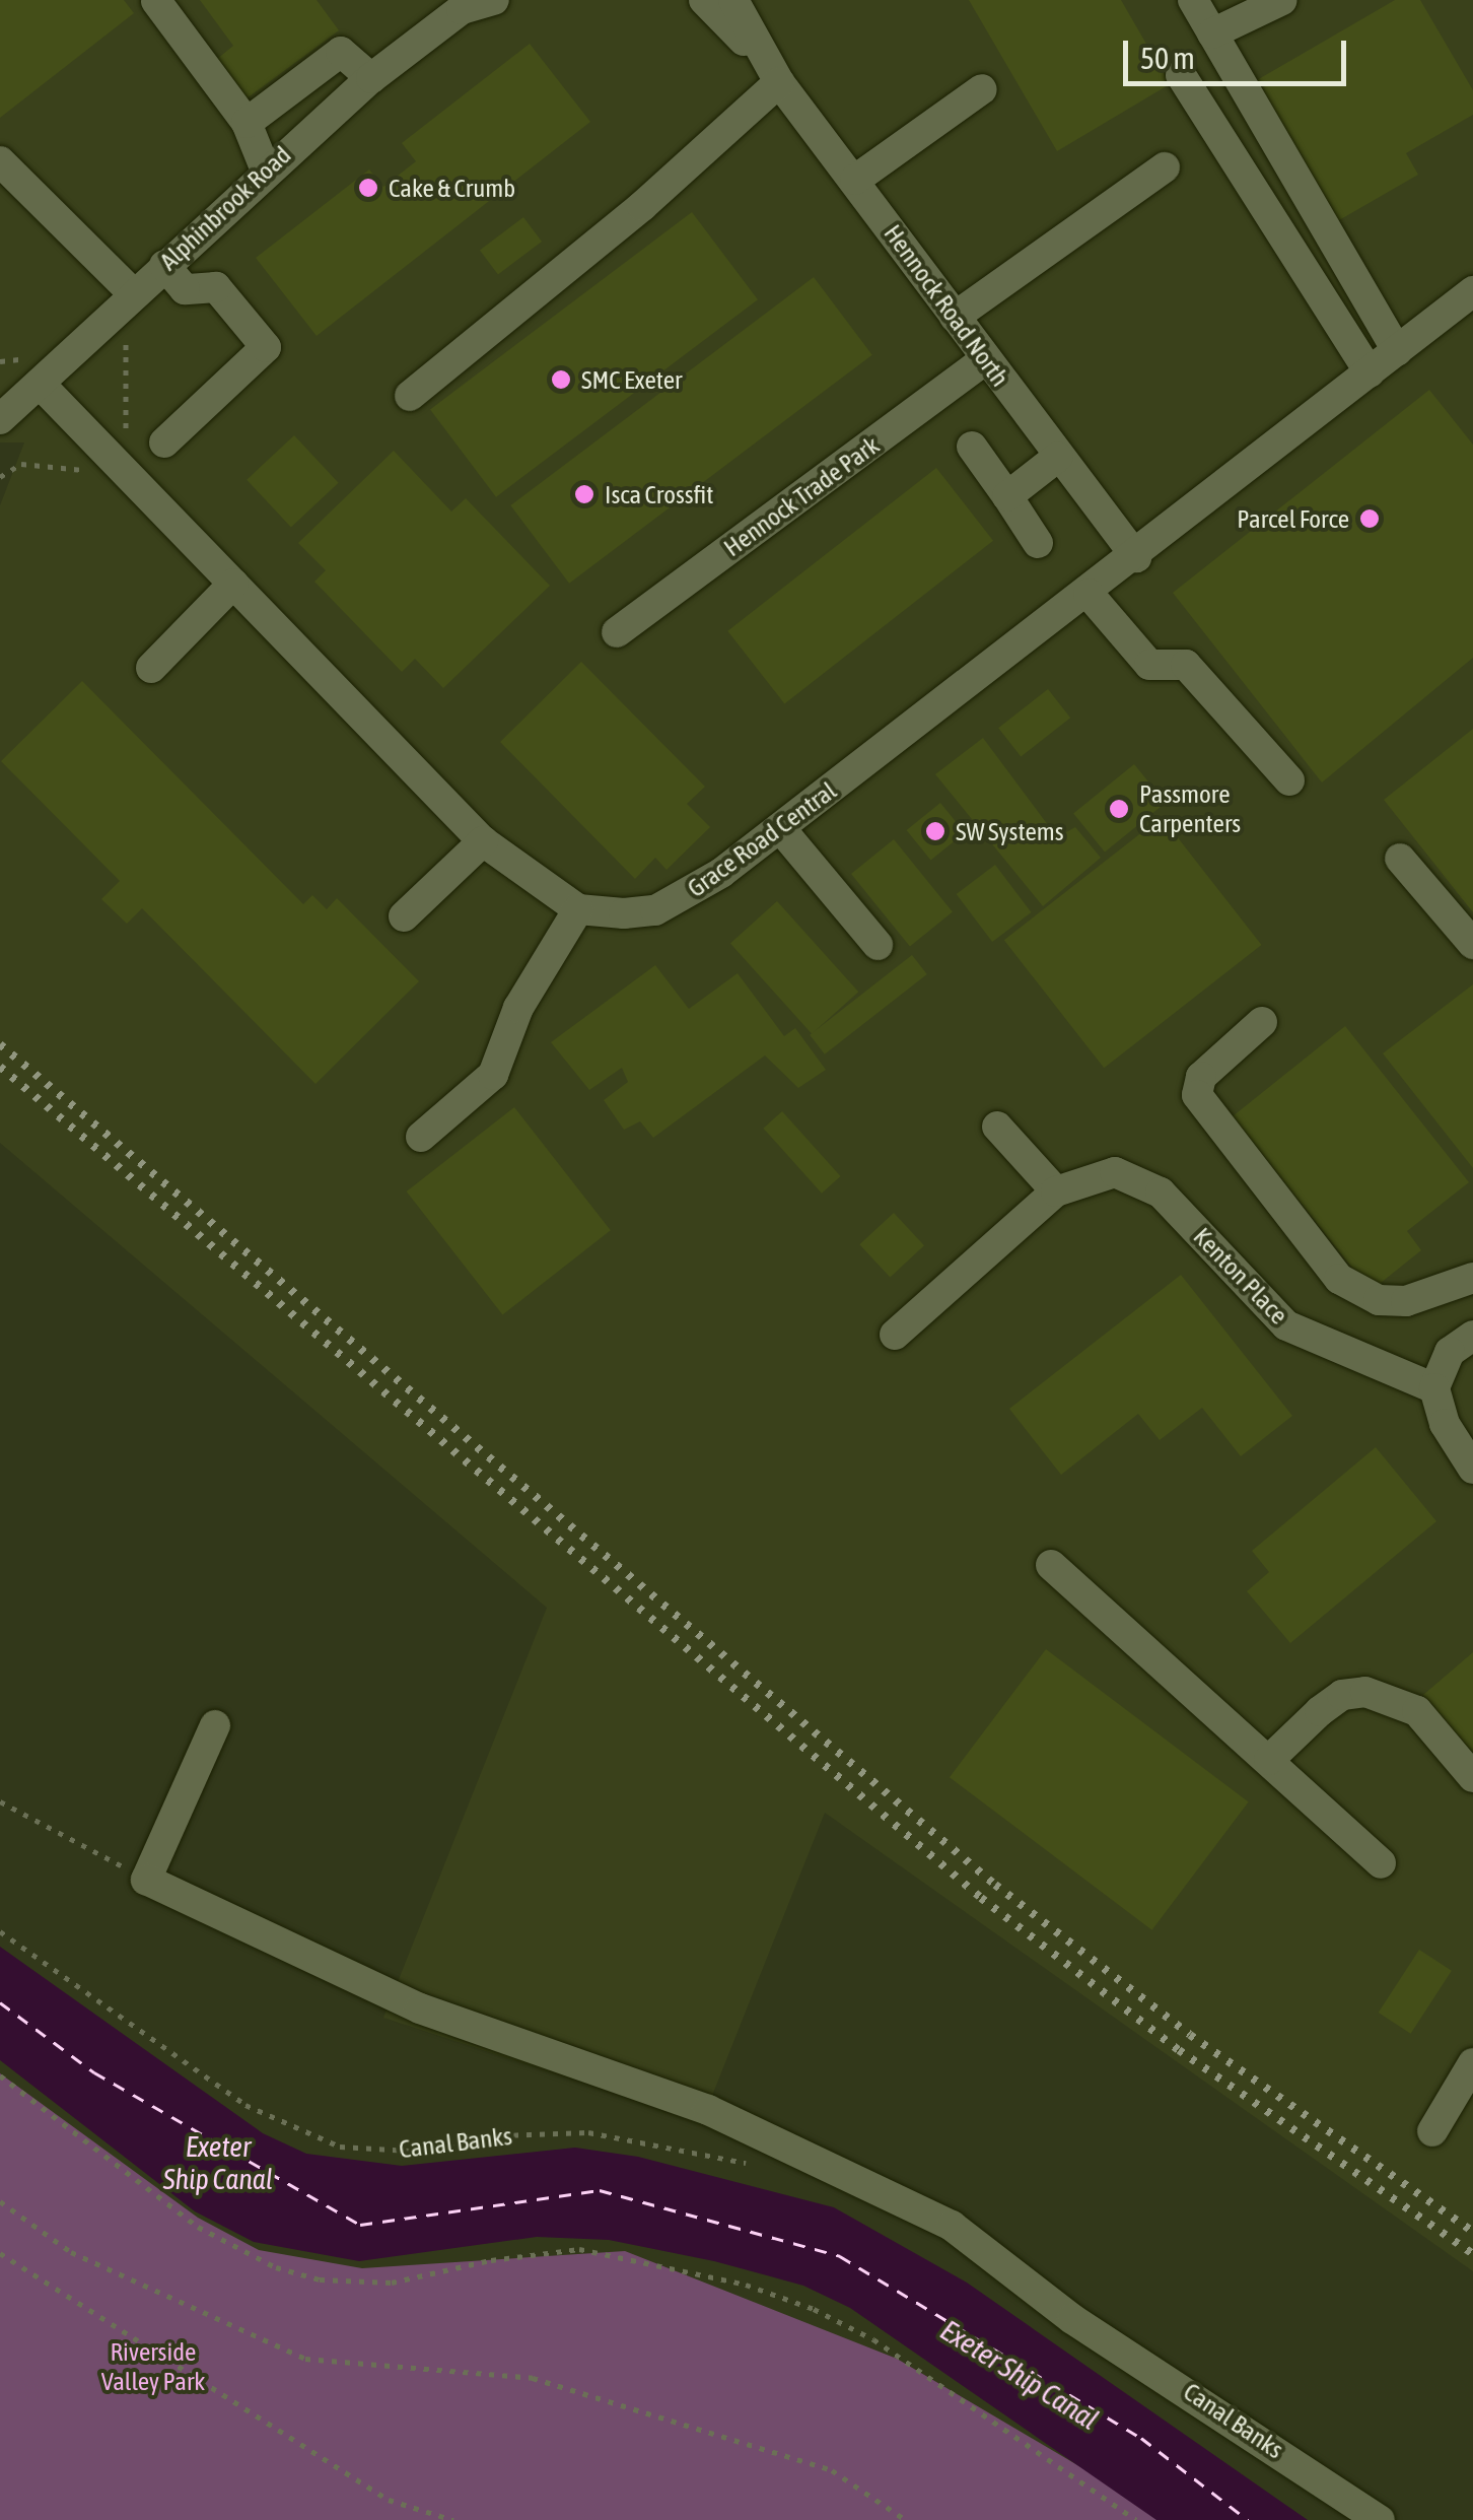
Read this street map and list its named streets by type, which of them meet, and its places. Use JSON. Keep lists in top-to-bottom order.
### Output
{
  "streets": {
    "street": [
      "Alphinbrook Road",
      "Hennock Road North",
      "Hennock Trade Park",
      "Grace Road Central",
      "Kenton Place",
      "Canal Banks"
    ]
  },
  "crossings": [
    ["Hennock Road North", "Hennock Trade Park"],
    ["Hennock Road North", "Grace Road Central"]
  ],
  "water": ["Exeter Ship Canal"],
  "parks": ["Riverside Valley Park"],
  "places": [
    "Cake & Crumb",
    "SMC Exeter",
    "Isca Crossfit",
    "Parcel Force",
    "Passmore Carpenters",
    "SW Systems"
  ],
  "scale_bar": "50 m"
}
